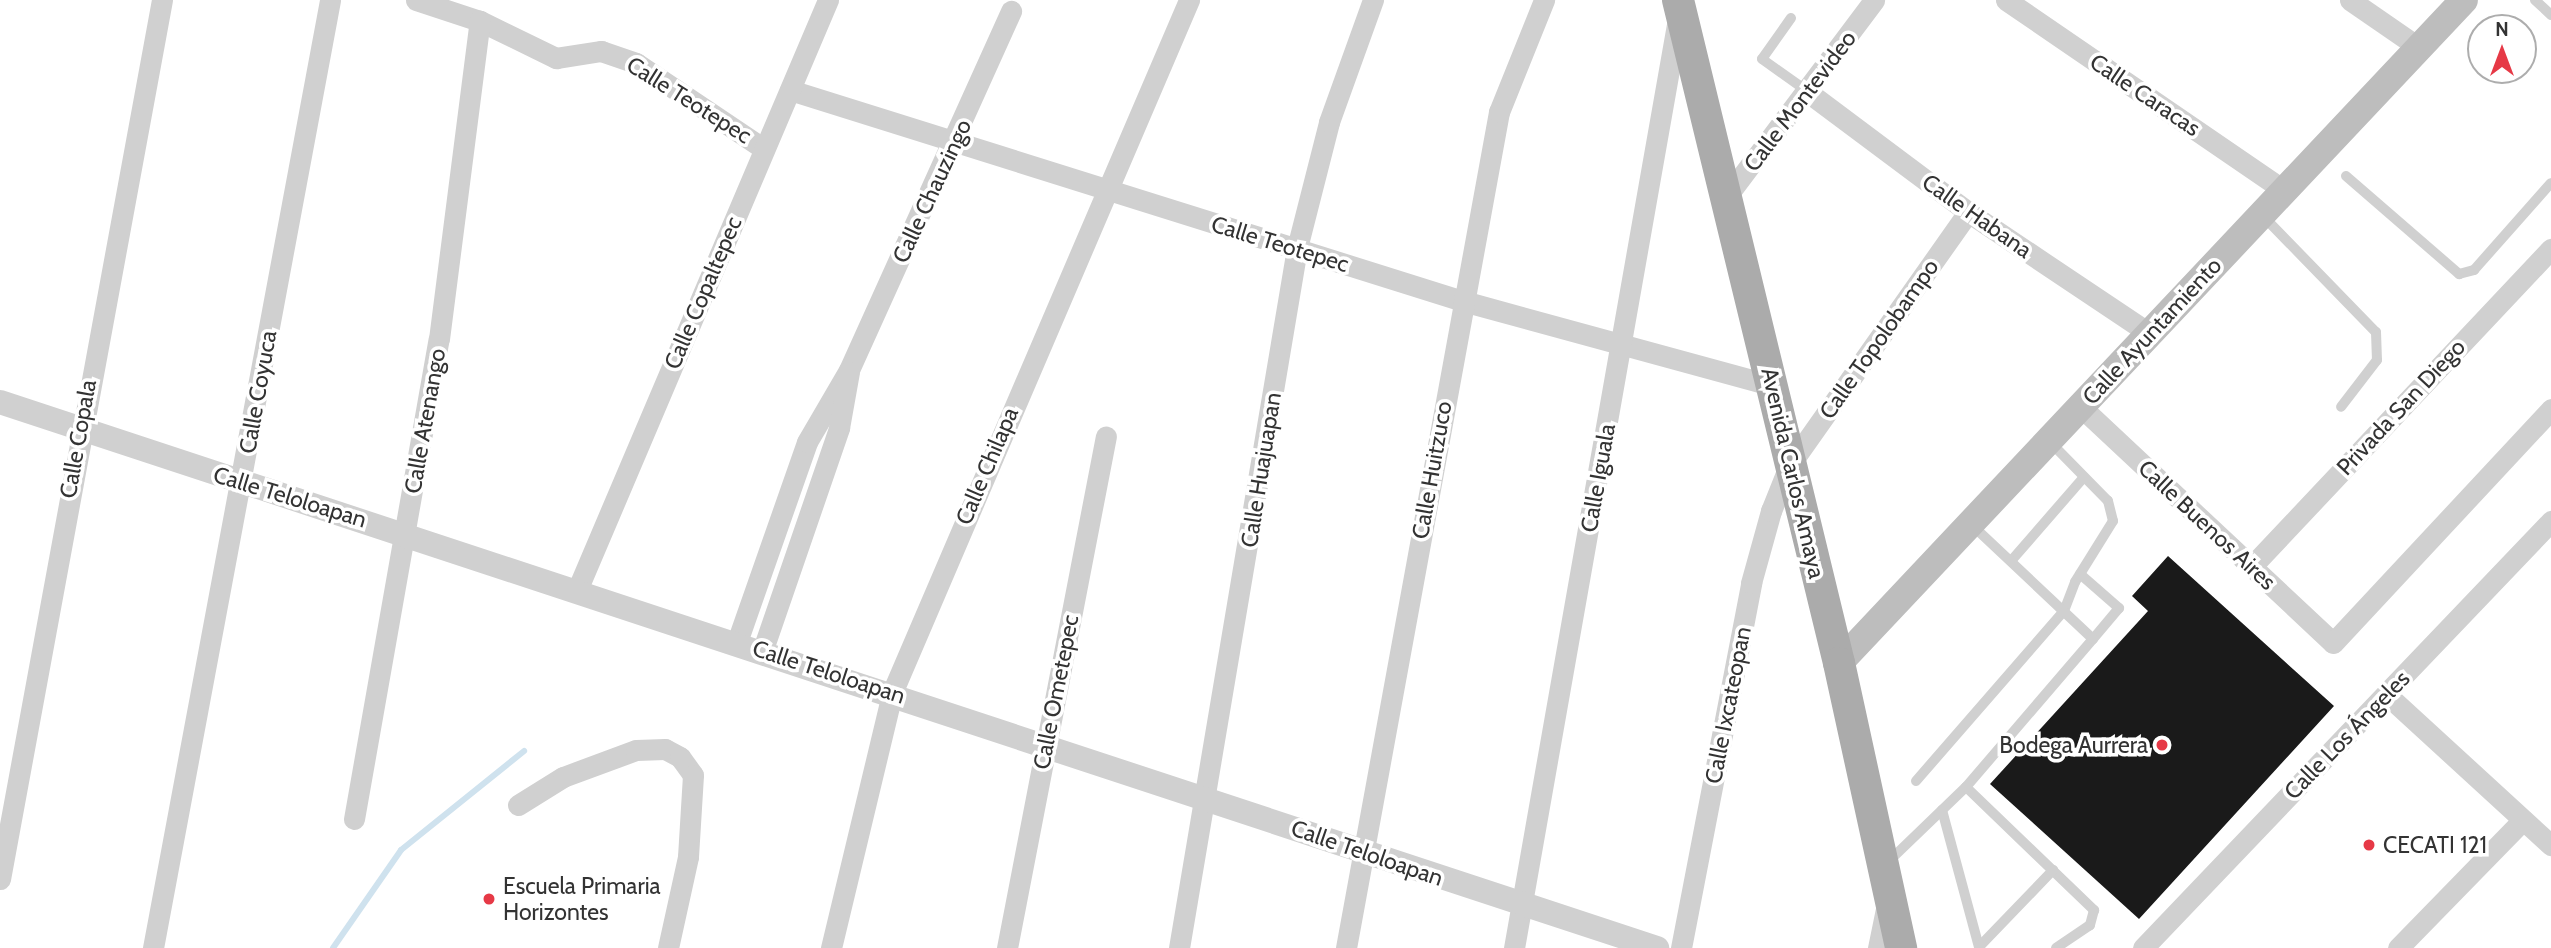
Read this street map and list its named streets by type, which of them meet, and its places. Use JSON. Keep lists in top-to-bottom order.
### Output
{
  "streets": {
    "main road": ["Calle Ayuntamiento", "Avenida Carlos Amaya"],
    "street": [
      "Calle Caracas",
      "Calle Teotepec",
      "Calle Montevideo",
      "Calle Chauzingo",
      "Calle Habana",
      "Calle Copaltepec",
      "Calle Topolobampo",
      "Calle Coyuca",
      "Privada San Diego",
      "Calle Atenango",
      "Calle Copala",
      "Calle Chilapa",
      "Calle Huajuapan",
      "Calle Huitzuco",
      "Calle Iguala",
      "Calle Teloloapan",
      "Calle Buenos Aires",
      "Calle Ometepec",
      "Calle Ixcateopan",
      "Calle Los Ángeles"
    ]
  },
  "crossings": [
    ["Calle Caracas", "Calle Ayuntamiento"],
    ["Calle Teotepec", "Calle Chauzingo"],
    ["Calle Teotepec", "Calle Copaltepec"],
    ["Calle Teotepec", "Calle Atenango"],
    ["Calle Teotepec", "Calle Chilapa"],
    ["Calle Teotepec", "Calle Huajuapan"],
    ["Calle Teotepec", "Calle Huitzuco"],
    ["Calle Teotepec", "Avenida Carlos Amaya"],
    ["Calle Teotepec", "Calle Iguala"],
    ["Calle Montevideo", "Calle Habana"],
    ["Calle Montevideo", "Avenida Carlos Amaya"],
    ["Calle Chauzingo", "Calle Teloloapan"],
    ["Calle Habana", "Calle Ayuntamiento"],
    ["Calle Habana", "Calle Topolobampo"],
    ["Calle Copaltepec", "Calle Teloloapan"],
    ["Calle Ayuntamiento", "Avenida Carlos Amaya"],
    ["Calle Ayuntamiento", "Calle Buenos Aires"],
    ["Calle Topolobampo", "Avenida Carlos Amaya"],
    ["Calle Topolobampo", "Calle Ixcateopan"],
    ["Calle Coyuca", "Calle Teloloapan"],
    ["Privada San Diego", "Calle Buenos Aires"],
    ["Calle Atenango", "Calle Teloloapan"],
    ["Calle Copala", "Calle Teloloapan"],
    ["Calle Chilapa", "Calle Teloloapan"],
    ["Calle Huajuapan", "Calle Teloloapan"],
    ["Calle Huitzuco", "Calle Teloloapan"],
    ["Avenida Carlos Amaya", "Calle Iguala"],
    ["Avenida Carlos Amaya", "Calle Ixcateopan"],
    ["Calle Iguala", "Calle Teloloapan"],
    ["Calle Teloloapan", "Calle Ometepec"]
  ],
  "places": ["Bodega Aurrera", "CECATI 121", "Escuela Primaria Horizontes"],
  "north": "top"
}
